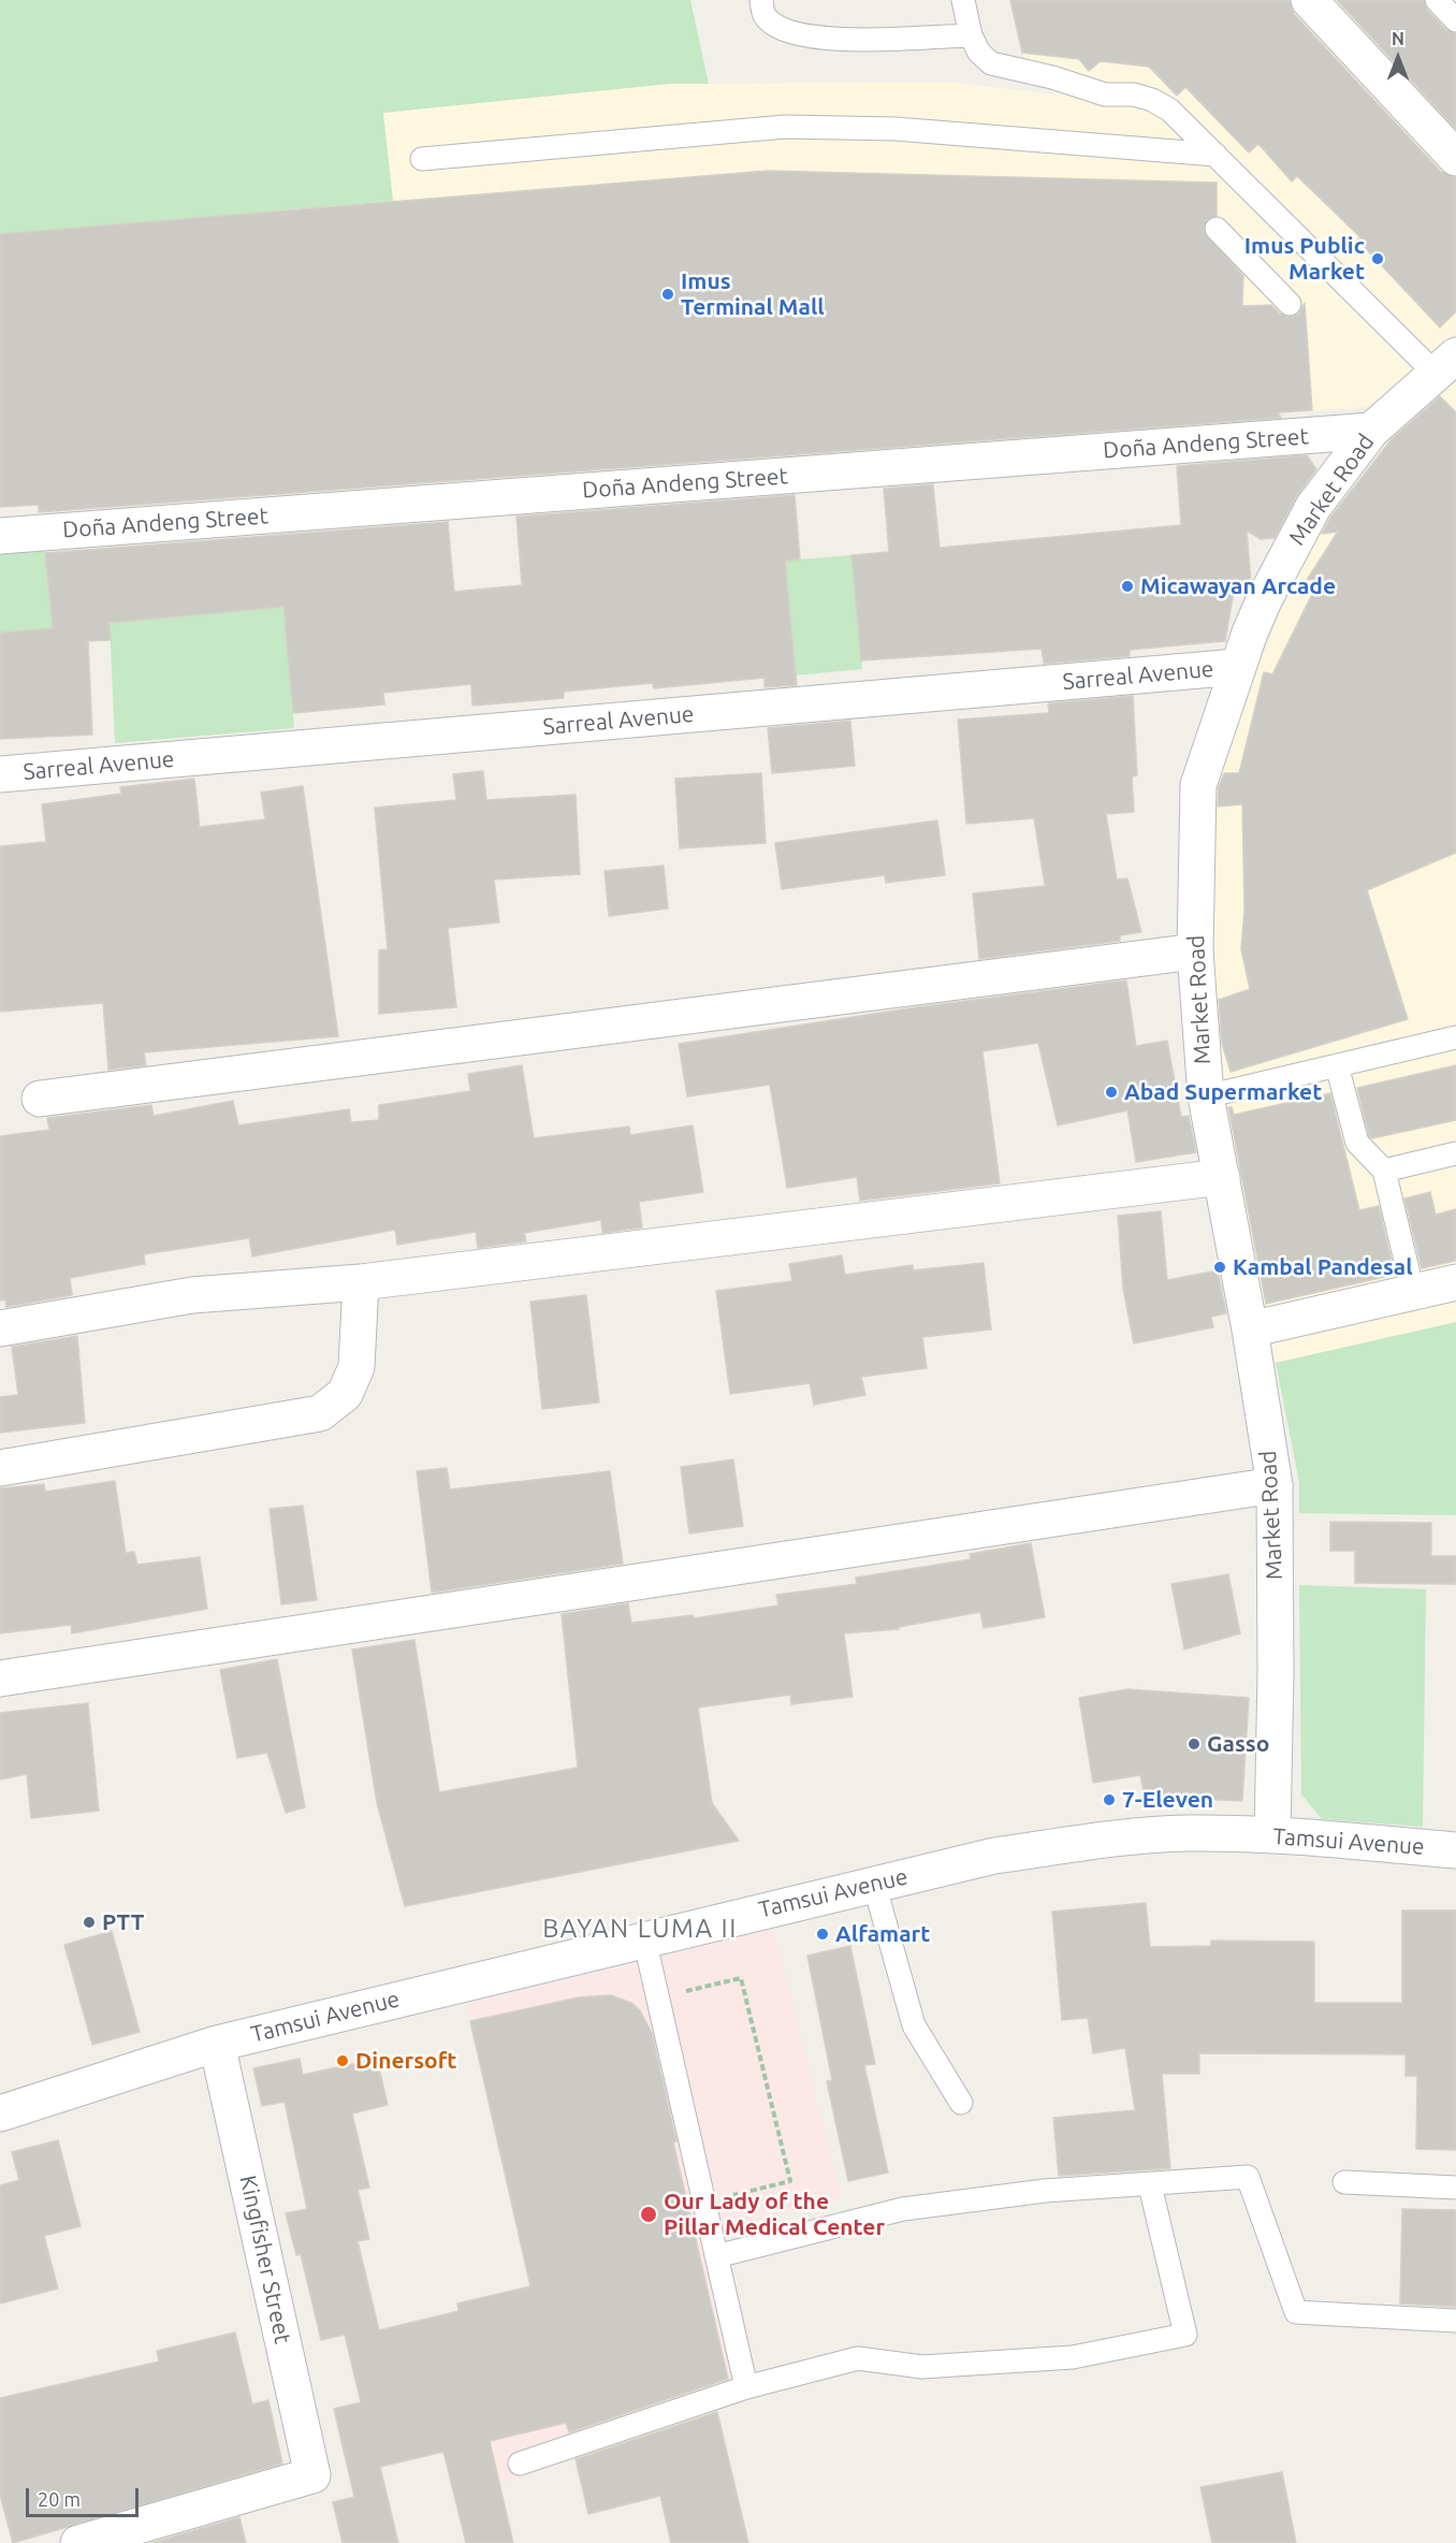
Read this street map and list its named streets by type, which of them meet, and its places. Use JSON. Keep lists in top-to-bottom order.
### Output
{
  "streets": {
    "street": [
      "Doña Andeng Street",
      "Market Road",
      "Sarreal Avenue",
      "Tamsui Avenue",
      "Kingfisher Street"
    ]
  },
  "crossings": [
    ["Doña Andeng Street", "Market Road"],
    ["Market Road", "Sarreal Avenue"],
    ["Market Road", "Tamsui Avenue"],
    ["Tamsui Avenue", "Kingfisher Street"]
  ],
  "districts": ["BAYAN LUMA II"],
  "places": [
    "Imus Public Market",
    "Imus Terminal Mall",
    "Micawayan Arcade",
    "Abad Supermarket",
    "Kambal Pandesal",
    "Gasso",
    "7-Eleven",
    "PTT",
    "Alfamart",
    "Dinersoft",
    "Our Lady of the Pillar Medical Center"
  ],
  "scale_bar": "20 m",
  "north": "top"
}
